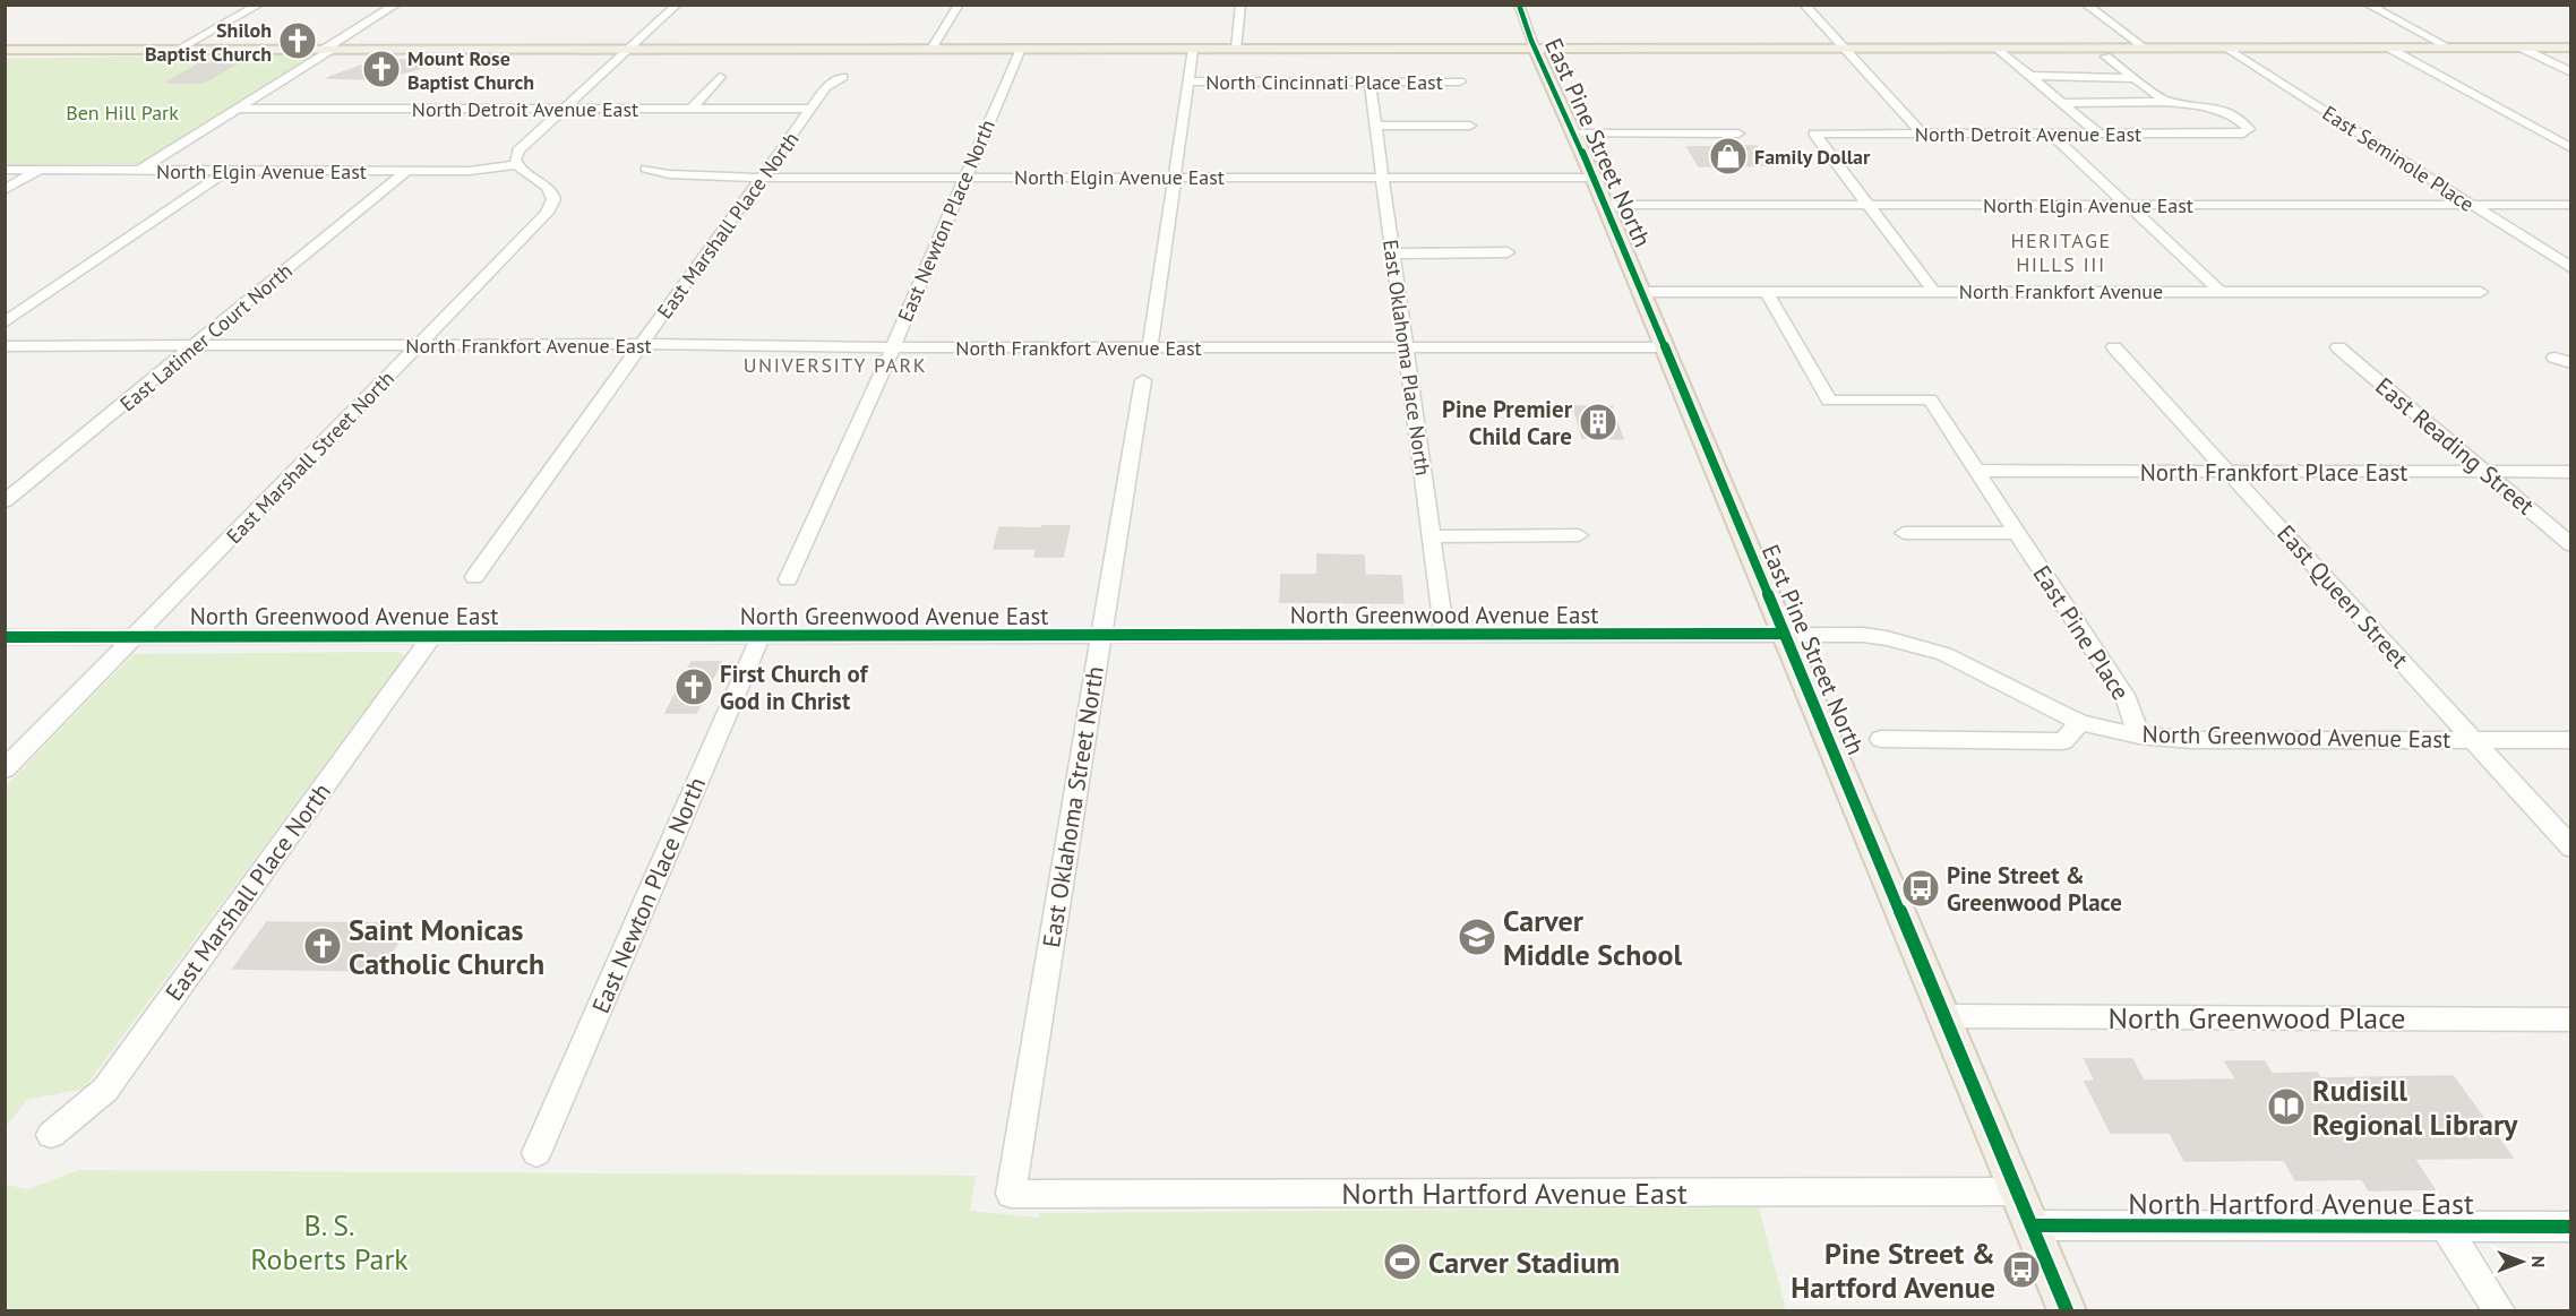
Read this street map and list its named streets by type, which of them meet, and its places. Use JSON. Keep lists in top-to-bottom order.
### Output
{
  "streets": {
    "main road": ["East Pine Street North"],
    "street": [
      "North Cincinnati Place East",
      "North Detroit Avenue East",
      "East Seminole Place",
      "North Elgin Avenue East",
      "East Newton Place North",
      "East Marshall Place North",
      "North Frankfort Avenue",
      "East Latimer Court North",
      "North Frankfort Avenue East",
      "East Oklahoma Place North",
      "East Reading Street",
      "East Marshall Street North",
      "North Frankfort Place East",
      "East Queen Street",
      "North Greenwood Avenue East",
      "East Pine Place",
      "East Oklahoma Street North",
      "North Greenwood Place",
      "North Hartford Avenue East"
    ]
  },
  "crossings": [
    ["North Cincinnati Place East", "East Oklahoma Place North"],
    ["North Detroit Avenue East", "North Elgin Avenue East"],
    ["North Detroit Avenue East", "East Marshall Place North"],
    ["East Pine Street North", "North Elgin Avenue East"],
    ["East Pine Street North", "North Frankfort Avenue"],
    ["East Pine Street North", "North Frankfort Avenue East"],
    ["East Pine Street North", "North Greenwood Avenue East"],
    ["East Pine Street North", "North Greenwood Place"],
    ["East Pine Street North", "North Hartford Avenue East"],
    ["East Seminole Place", "North Elgin Avenue East"],
    ["North Elgin Avenue East", "East Newton Place North"],
    ["North Elgin Avenue East", "East Marshall Place North"],
    ["North Elgin Avenue East", "East Latimer Court North"],
    ["North Elgin Avenue East", "East Oklahoma Place North"],
    ["North Elgin Avenue East", "East Marshall Street North"],
    ["East Newton Place North", "North Frankfort Avenue East"],
    ["East Newton Place North", "North Greenwood Avenue East"],
    ["East Marshall Place North", "North Frankfort Avenue East"],
    ["East Marshall Place North", "North Greenwood Avenue East"],
    ["North Frankfort Avenue", "East Pine Place"],
    ["East Latimer Court North", "North Frankfort Avenue East"],
    ["North Frankfort Avenue East", "East Oklahoma Place North"],
    ["North Frankfort Avenue East", "East Marshall Street North"],
    ["East Oklahoma Place North", "North Greenwood Avenue East"],
    ["East Reading Street", "North Frankfort Place East"],
    ["East Marshall Street North", "North Greenwood Avenue East"],
    ["North Frankfort Place East", "East Queen Street"],
    ["North Frankfort Place East", "East Pine Place"],
    ["East Queen Street", "North Greenwood Avenue East"],
    ["North Greenwood Avenue East", "East Pine Place"],
    ["North Greenwood Avenue East", "East Oklahoma Street North"],
    ["East Oklahoma Street North", "North Hartford Avenue East"]
  ],
  "districts": ["HERITAGE HILLS III", "UNIVERSITY PARK"],
  "parks": ["Ben Hill Park", "B. S. Roberts Park"],
  "places": {
    "church": [
      "Shiloh Baptist Church",
      "Mount Rose Baptist Church",
      "First Church of God in Christ",
      "Saint Monicas Catholic Church"
    ],
    "shop": ["Family Dollar"],
    "building": ["Pine Premier Child Care"],
    "bus stop": ["Pine Street & Greenwood Place", "Pine Street & Hartford Avenue"],
    "school or university": ["Carver Middle School"],
    "library": ["Rudisill Regional Library"],
    "sports": ["Carver Stadium"]
  },
  "north": "right"
}
